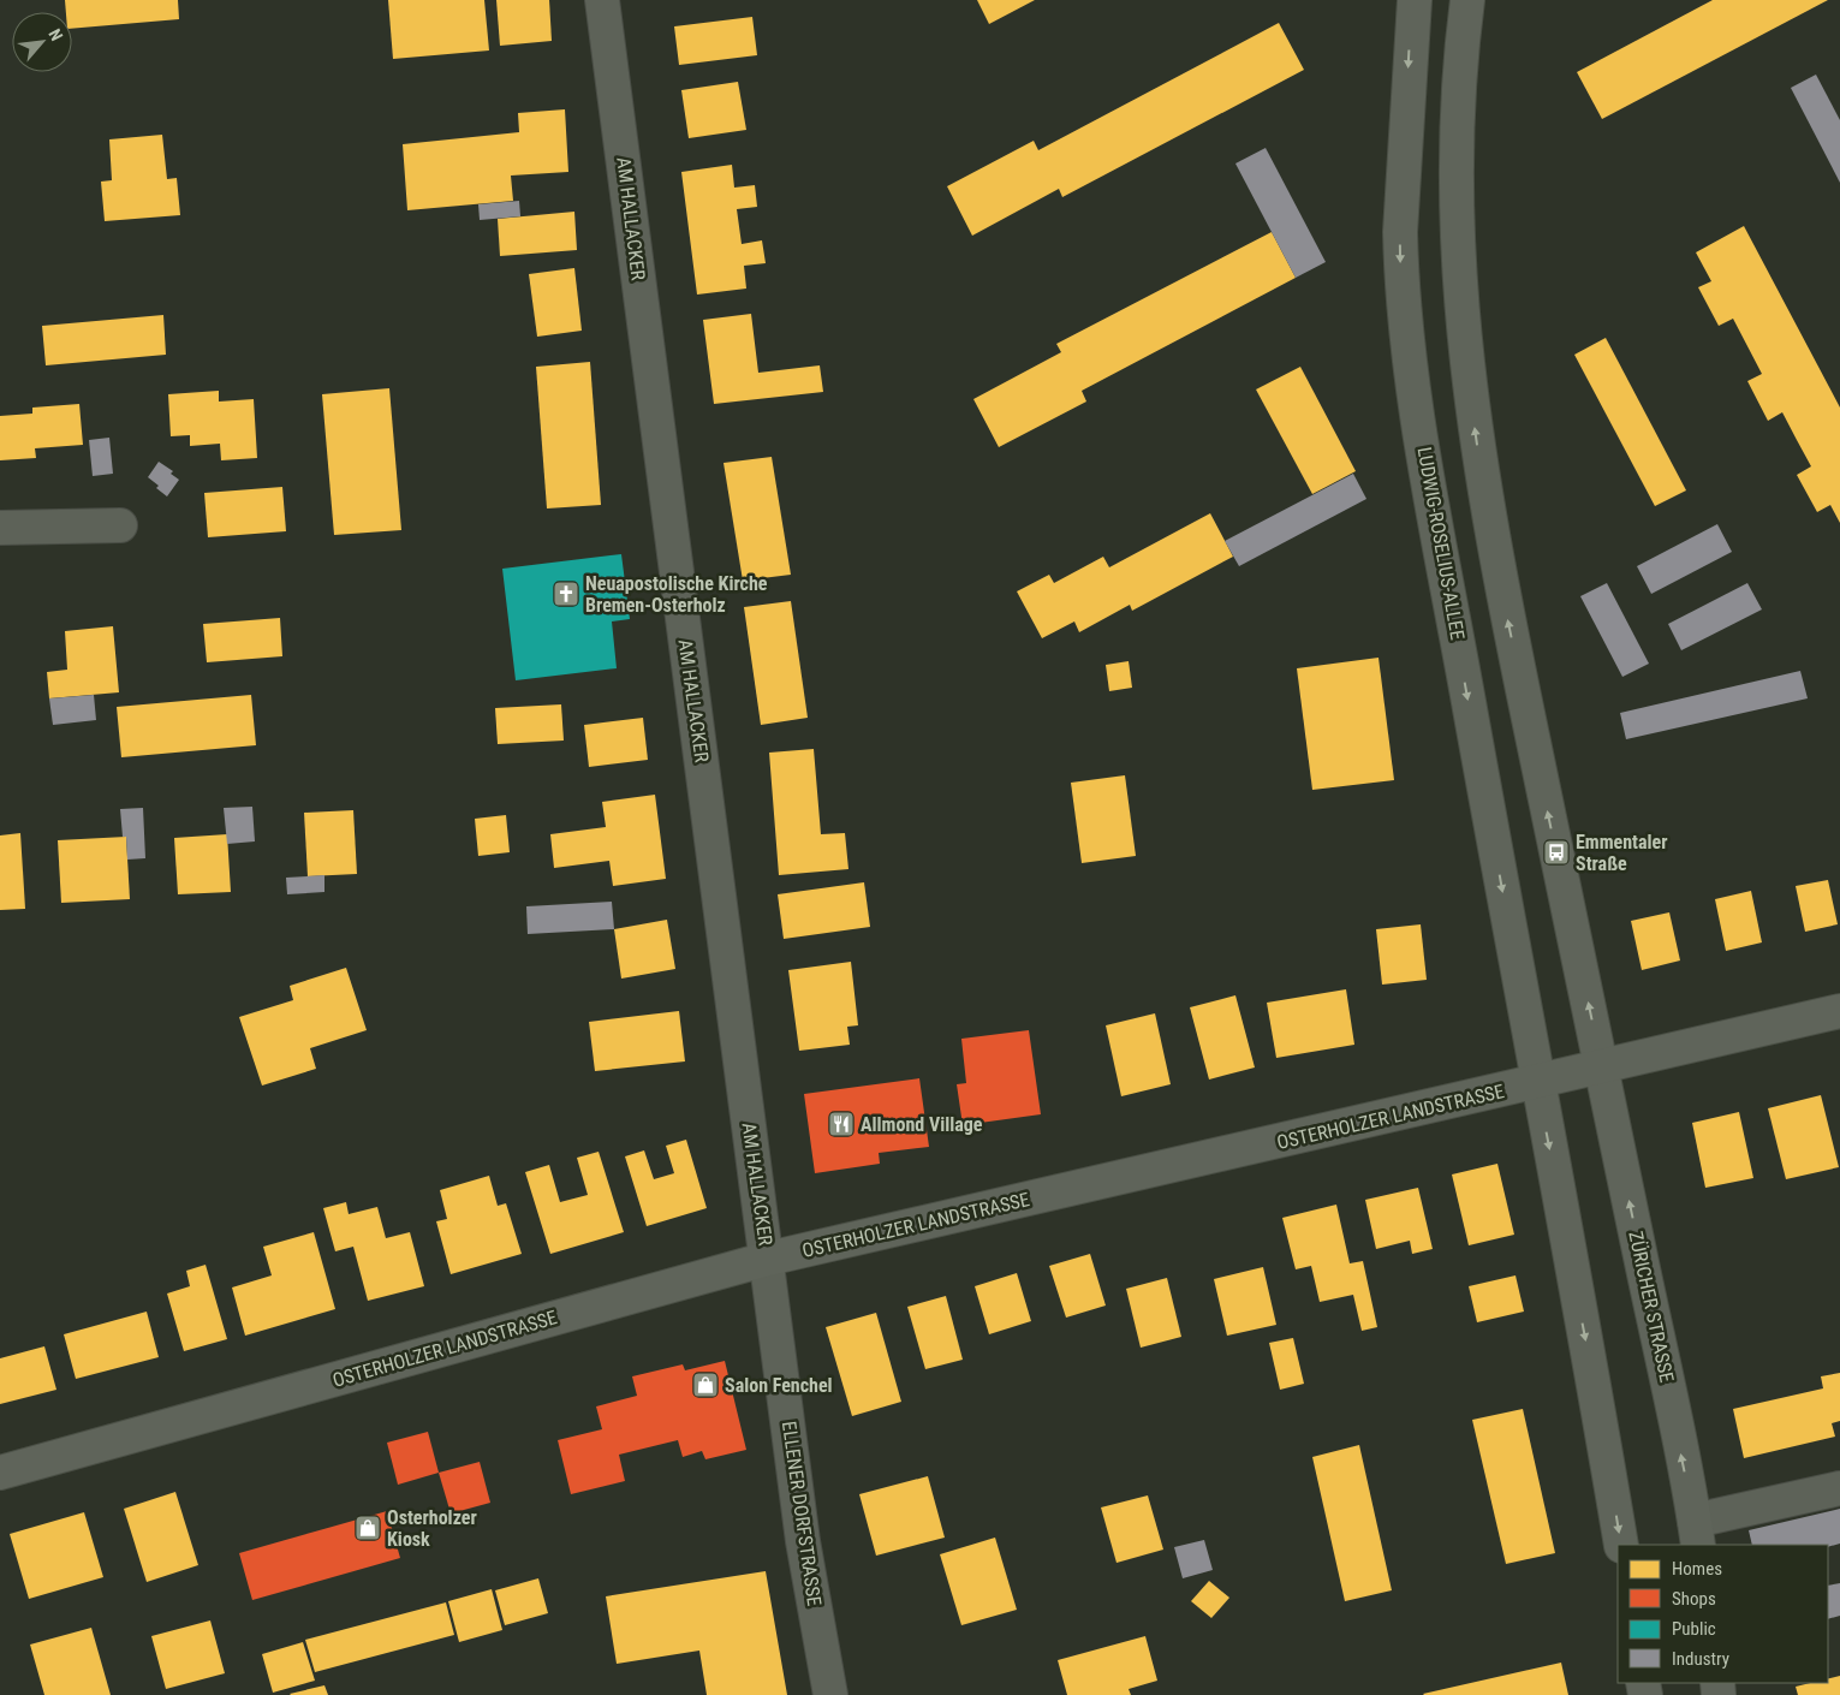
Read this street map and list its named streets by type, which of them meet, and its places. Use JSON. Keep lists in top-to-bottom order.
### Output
{
  "streets": {
    "main road": ["LUDWIG-ROSELIUS-ALLEE", "OSTERHOLZER LANDSTRASSE", "ZÜRICHER STRASSE"],
    "street": ["AM HALLACKER", "ELLENER DORFSTRASSE"]
  },
  "crossings": [
    ["AM HALLACKER", "OSTERHOLZER LANDSTRASSE"],
    ["AM HALLACKER", "ELLENER DORFSTRASSE"],
    ["LUDWIG-ROSELIUS-ALLEE", "OSTERHOLZER LANDSTRASSE"],
    ["OSTERHOLZER LANDSTRASSE", "ZÜRICHER STRASSE"],
    ["OSTERHOLZER LANDSTRASSE", "ELLENER DORFSTRASSE"]
  ],
  "places": {
    "church": ["Neuapostolische Kirche Bremen-Osterholz"],
    "bus stop": ["Emmentaler Straße"],
    "restaurant": ["Allmond Village"],
    "shop": ["Salon Fenchel", "Osterholzer Kiosk"]
  },
  "legend": [
    "Homes",
    "Shops",
    "Public",
    "Industry"
  ],
  "north": "top right"
}
